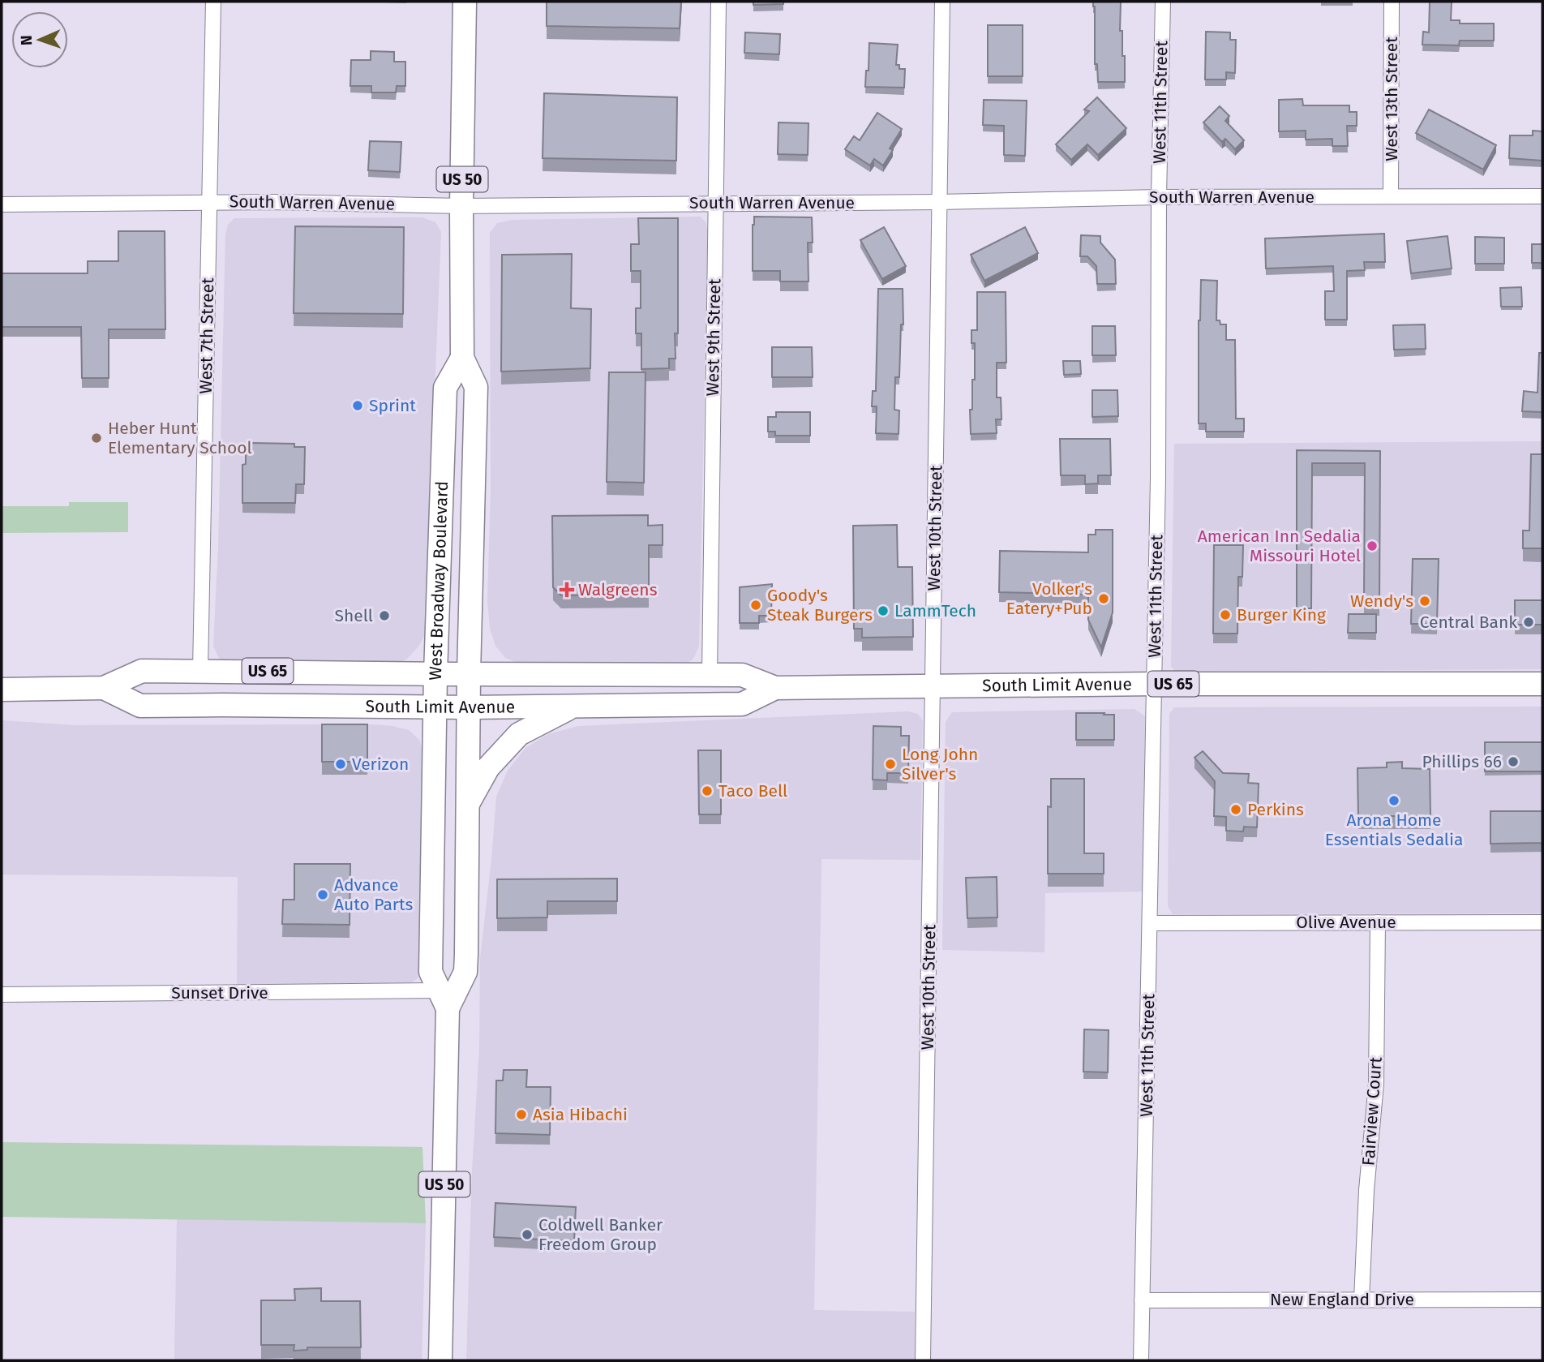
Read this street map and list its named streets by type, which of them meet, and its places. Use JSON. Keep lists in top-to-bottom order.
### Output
{
  "streets": {
    "highway": [
      "US 50",
      "West Broadway Boulevard",
      "US 65",
      "South Limit Avenue"
    ],
    "street": [
      "West 13th Street",
      "West 11th Street",
      "South Warren Avenue",
      "West 7th Street",
      "West 9th Street",
      "West 10th Street",
      "Olive Avenue",
      "Sunset Drive",
      "Fairview Court",
      "New England Drive"
    ]
  },
  "crossings": [
    ["West 13th Street", "South Warren Avenue"],
    ["West 11th Street", "South Warren Avenue"],
    ["West 11th Street", "South Limit Avenue"],
    ["West 11th Street", "Olive Avenue"],
    ["West 11th Street", "New England Drive"],
    ["South Warren Avenue", "West 7th Street"],
    ["South Warren Avenue", "West 9th Street"],
    ["South Warren Avenue", "West 10th Street"],
    ["South Warren Avenue", "West Broadway Boulevard"],
    ["West 7th Street", "South Limit Avenue"],
    ["West 9th Street", "South Limit Avenue"],
    ["West 10th Street", "South Limit Avenue"],
    ["West Broadway Boulevard", "South Limit Avenue"],
    ["West Broadway Boulevard", "Sunset Drive"],
    ["Olive Avenue", "Fairview Court"],
    ["Fairview Court", "New England Drive"]
  ],
  "places": {
    "other": [
      "Sprint",
      "Heber Hunt Elementary School",
      "American Inn Sedalia Missouri Hotel",
      "Volker's Eatery+Pub",
      "Wendy's",
      "Goody's Steak Burgers",
      "LammTech",
      "Burger King",
      "Shell",
      "Central Bank",
      "Phillips 66",
      "Verizon",
      "Long John Silver's",
      "Taco Bell",
      "Arona Home Essentials Sedalia",
      "Perkins",
      "Advance Auto Parts",
      "Asia Hibachi",
      "Coldwell Banker Freedom Group"
    ],
    "health": ["Walgreens"]
  },
  "north": "left"
}
